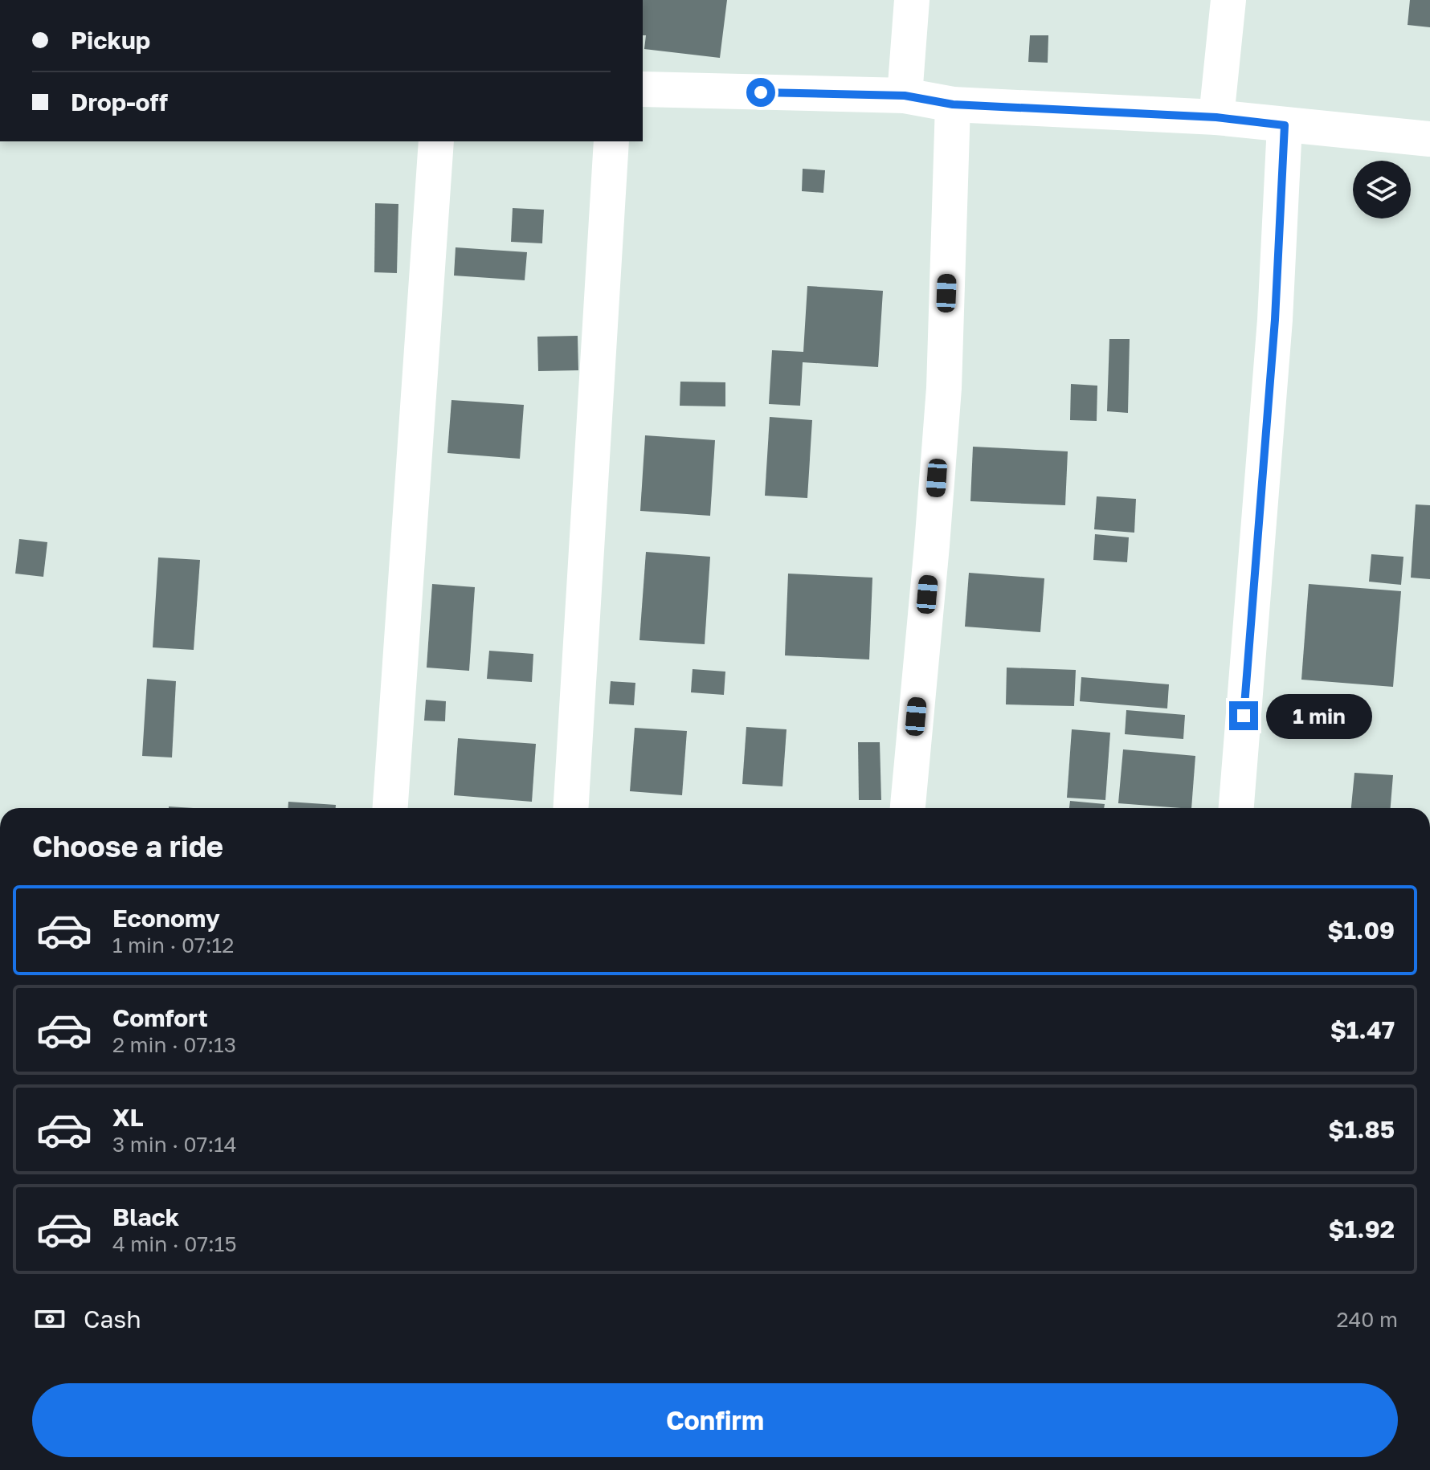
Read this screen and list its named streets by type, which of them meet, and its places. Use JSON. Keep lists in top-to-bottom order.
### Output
{
  "page": {
    "banner": ["Pickup", "Drop-off"],
    "bubble": "1 min",
    "heading": "Choose a ride",
    "list": [
      {
        "name": "Economy",
        "note": "1 min · 07:12",
        "value": "$1.09"
      },
      {
        "name": "Comfort",
        "note": "2 min · 07:13",
        "value": "$1.47"
      },
      {
        "name": "XL",
        "note": "3 min · 07:14",
        "value": "$1.85"
      },
      {
        "name": "Black",
        "note": "4 min · 07:15",
        "value": "$1.92"
      }
    ],
    "pay": ["Cash", "240 m"],
    "buttons": "Confirm"
  }
}
